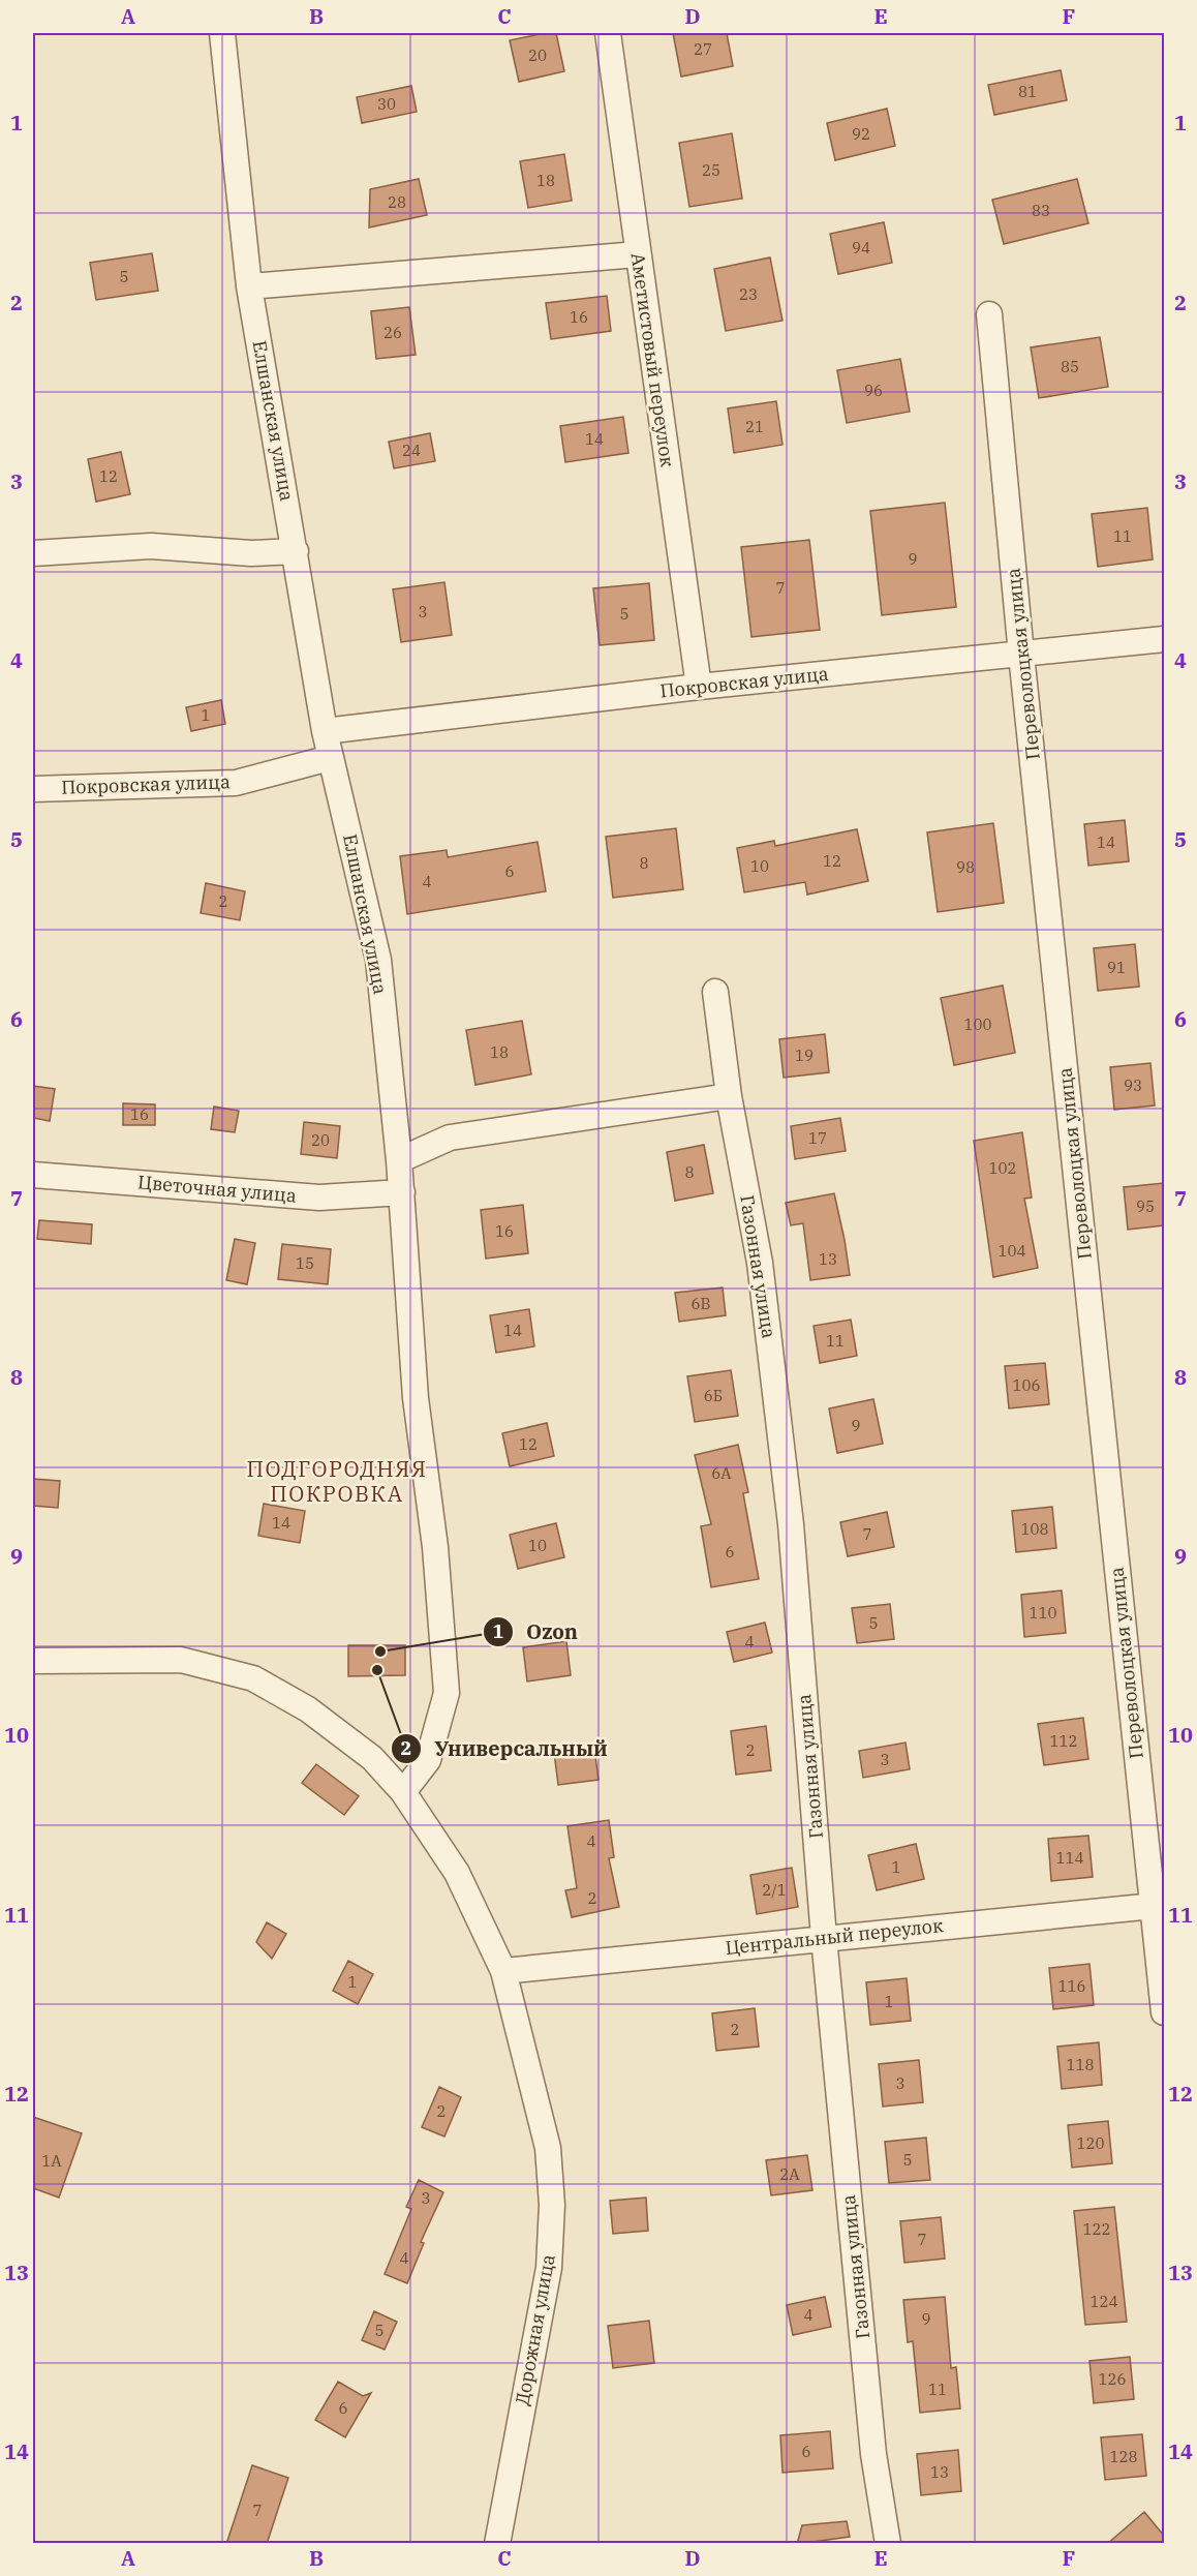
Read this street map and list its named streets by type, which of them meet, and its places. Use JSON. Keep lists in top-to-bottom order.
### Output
{
  "streets": {
    "street": [
      "Аметистовый переулок",
      "Елшанская улица",
      "Переволоцкая улица",
      "Покровская улица",
      "Цветочная улица",
      "Газонная улица",
      "Центральный переулок",
      "Дорожная улица"
    ]
  },
  "crossings": [
    ["Аметистовый переулок", "Покровская улица"],
    ["Елшанская улица", "Покровская улица"],
    ["Елшанская улица", "Цветочная улица"],
    ["Елшанская улица", "Дорожная улица"],
    ["Переволоцкая улица", "Покровская улица"],
    ["Переволоцкая улица", "Центральный переулок"],
    ["Газонная улица", "Центральный переулок"],
    ["Центральный переулок", "Дорожная улица"]
  ],
  "districts": ["ПОДГОРОДНЯЯ ПОКРОВКА"],
  "places": ["Ozon", "Универсальный"],
  "house_numbers": [
    "27",
    "20",
    "81",
    "30",
    "92",
    "25",
    "18",
    "28",
    "83",
    "94",
    "5",
    "23",
    "16",
    "26",
    "85",
    "96",
    "21",
    "14",
    "24",
    "12",
    "11",
    "9",
    "7",
    "3",
    "5",
    "1",
    "14",
    "12",
    "8",
    "10",
    "98",
    "6",
    "4",
    "2",
    "91",
    "100",
    "18",
    "19",
    "93",
    "16",
    "17",
    "20",
    "102",
    "8",
    "95",
    "16",
    "104",
    "13",
    "15",
    "6В",
    "14",
    "11",
    "106",
    "6Б",
    "9",
    "12",
    "6А",
    "14",
    "108",
    "7",
    "10",
    "6",
    "110",
    "5",
    "4",
    "112",
    "2",
    "3",
    "4",
    "114",
    "1",
    "2/1",
    "2",
    "1",
    "116",
    "1",
    "2",
    "118",
    "3",
    "2",
    "120",
    "5",
    "1А",
    "2А",
    "3",
    "122",
    "7",
    "4",
    "124",
    "4",
    "9",
    "5",
    "126",
    "11",
    "6",
    "6",
    "128",
    "13",
    "7"
  ],
  "grid": {
    "columns": [
      "A",
      "B",
      "C",
      "D",
      "E",
      "F"
    ],
    "rows": [
      "1",
      "2",
      "3",
      "4",
      "5",
      "6",
      "7",
      "8",
      "9",
      "10",
      "11",
      "12",
      "13",
      "14"
    ]
  }
}
